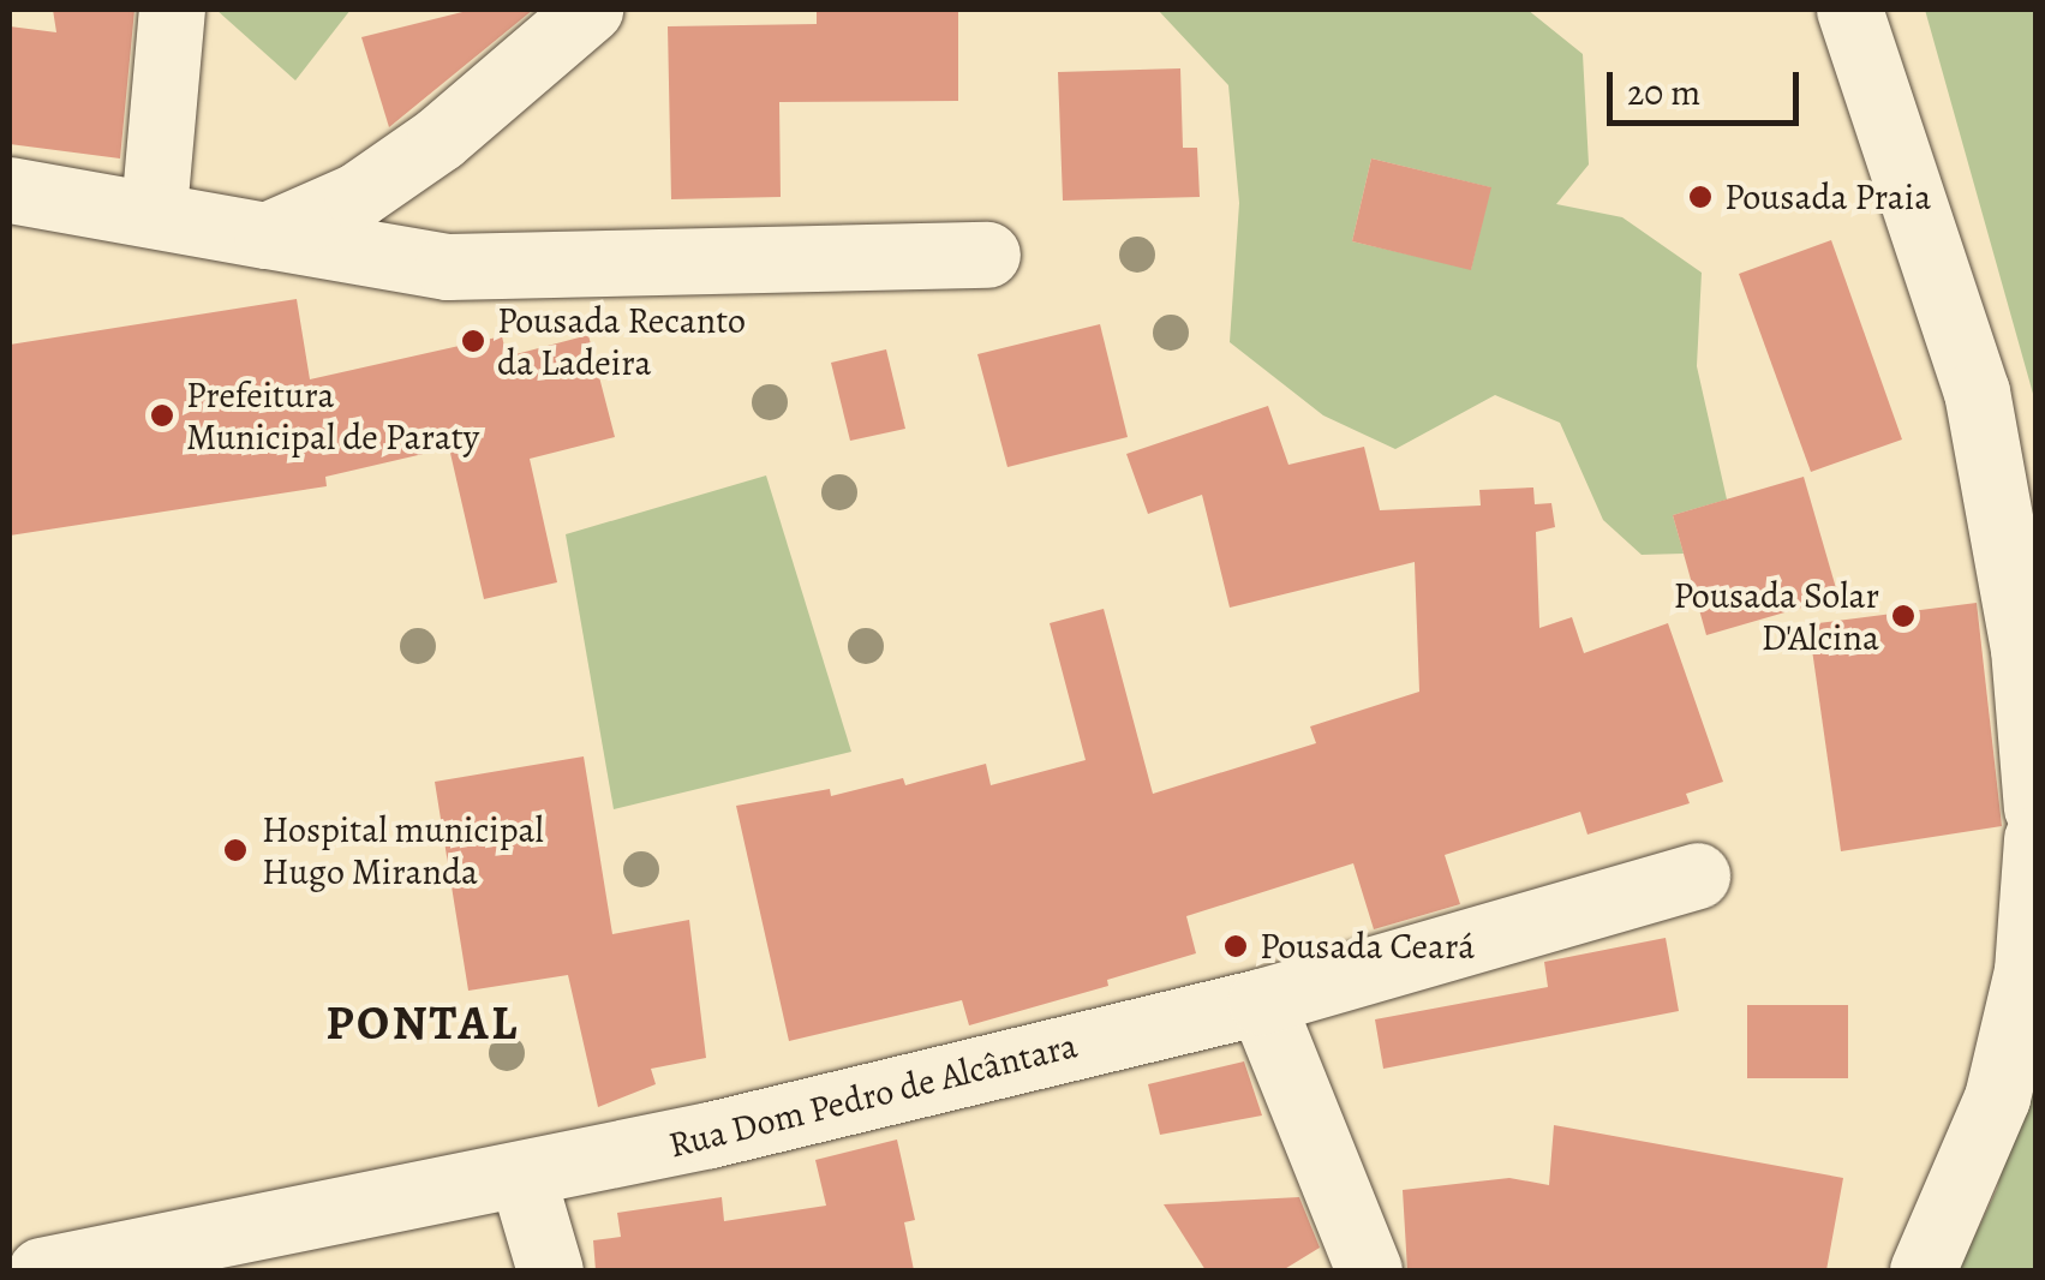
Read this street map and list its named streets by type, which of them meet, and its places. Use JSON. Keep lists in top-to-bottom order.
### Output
{
  "streets": {
    "street": ["Rua Dom Pedro de Alcântara"]
  },
  "districts": ["PONTAL"],
  "places": [
    "Pousada Praia",
    "Pousada Recanto da Ladeira",
    "Prefeitura Municipal de Paraty",
    "Pousada Solar D'Alcina",
    "Hospital municipal Hugo Miranda",
    "Pousada Ceará"
  ],
  "scale_bar": "20 m"
}
